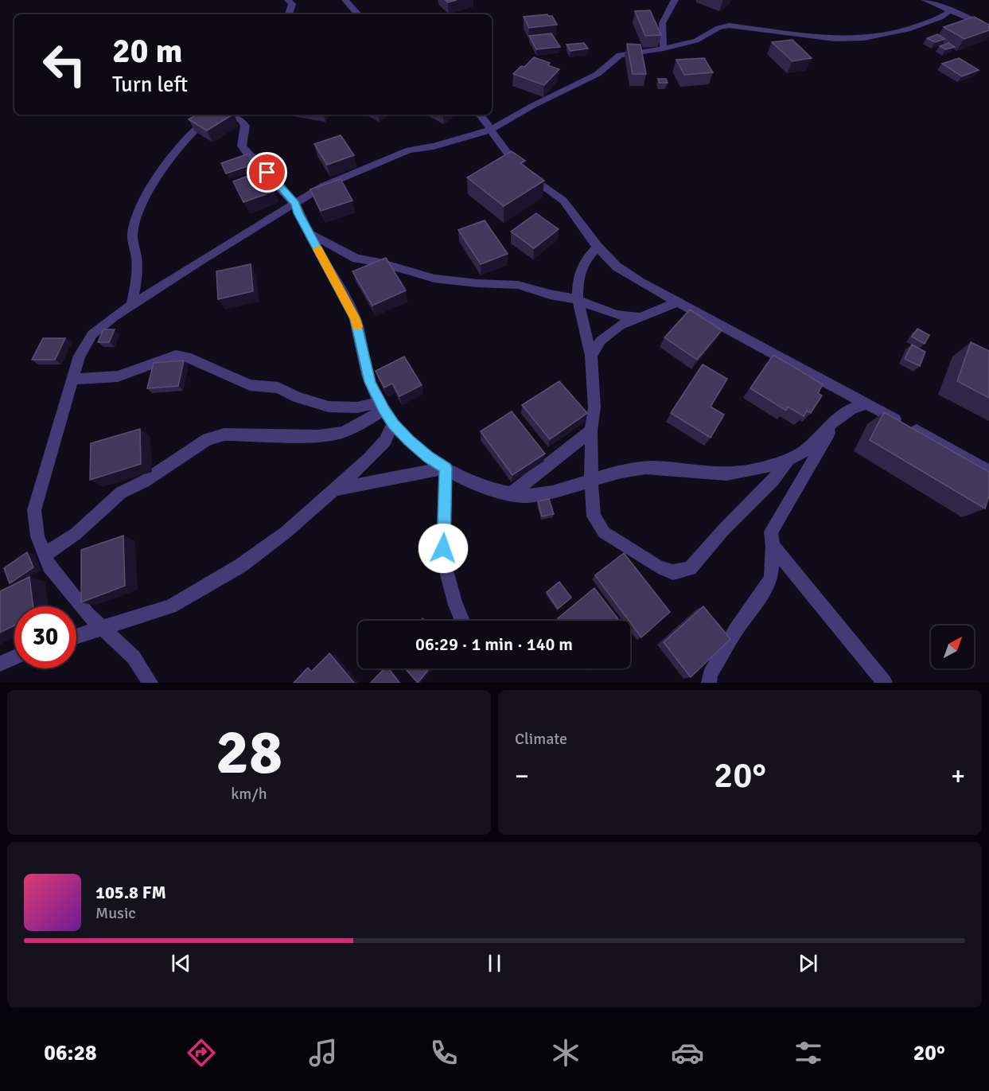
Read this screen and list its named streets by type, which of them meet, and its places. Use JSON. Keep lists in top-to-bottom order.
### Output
{
  "north": "top right",
  "page": {
    "turn": ["20 m", "Turn left"],
    "limit": "30",
    "trip": "06:29 · 1 min · 140 m",
    "tile": [
      ["28", "km/h"],
      "Climate"
    ],
    "heat": ["−", "20°", "+"],
    "song": ["105.8 FM", "Music"],
    "tabs": ["06:28", "20°"]
  }
}
